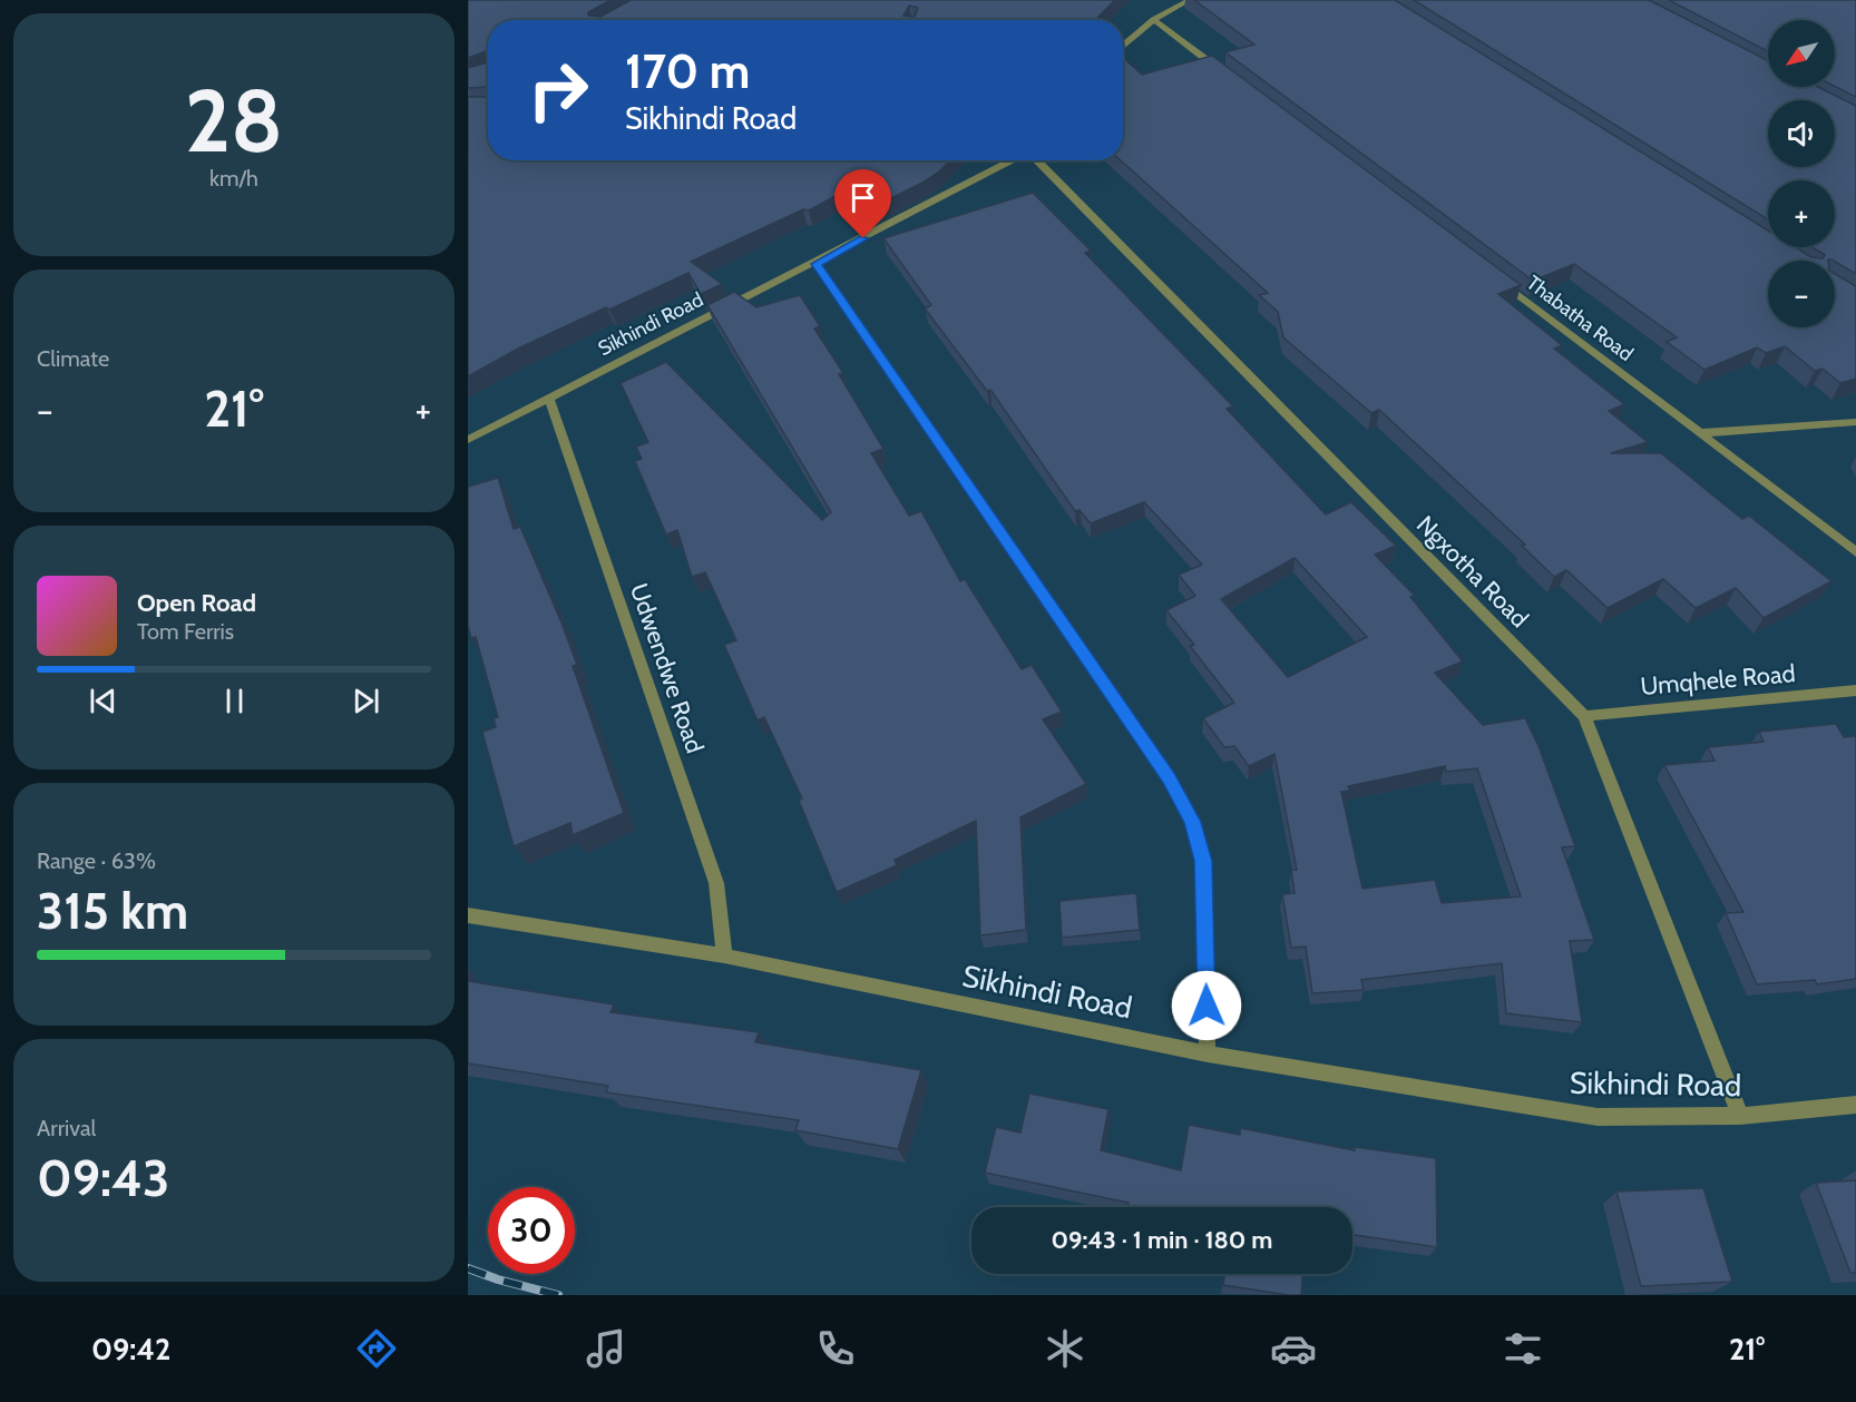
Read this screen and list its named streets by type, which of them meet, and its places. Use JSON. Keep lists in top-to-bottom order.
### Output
{
  "streets": {
    "street": [
      "Thabatha Road",
      "Sikhindi Road",
      "Ngxotha Road",
      "Udwendwe Road",
      "Umqhele Road"
    ]
  },
  "crossings": [
    ["Sikhindi Road", "Ngxotha Road"],
    ["Sikhindi Road", "Udwendwe Road"],
    ["Ngxotha Road", "Umqhele Road"]
  ],
  "north": "bottom left",
  "page": {
    "tile": [
      ["28", "km/h"],
      "Climate",
      ["Range · 63%", "315 km"],
      ["Arrival", "09:43"]
    ],
    "map_buttons": ["+", "−"],
    "turn": ["170 m", "Sikhindi Road"],
    "heat": ["−", "21°", "+"],
    "song": ["Open Road", "Tom Ferris"],
    "limit": "30",
    "trip": "09:43 · 1 min · 180 m",
    "tabs": ["09:42", "21°"]
  }
}
